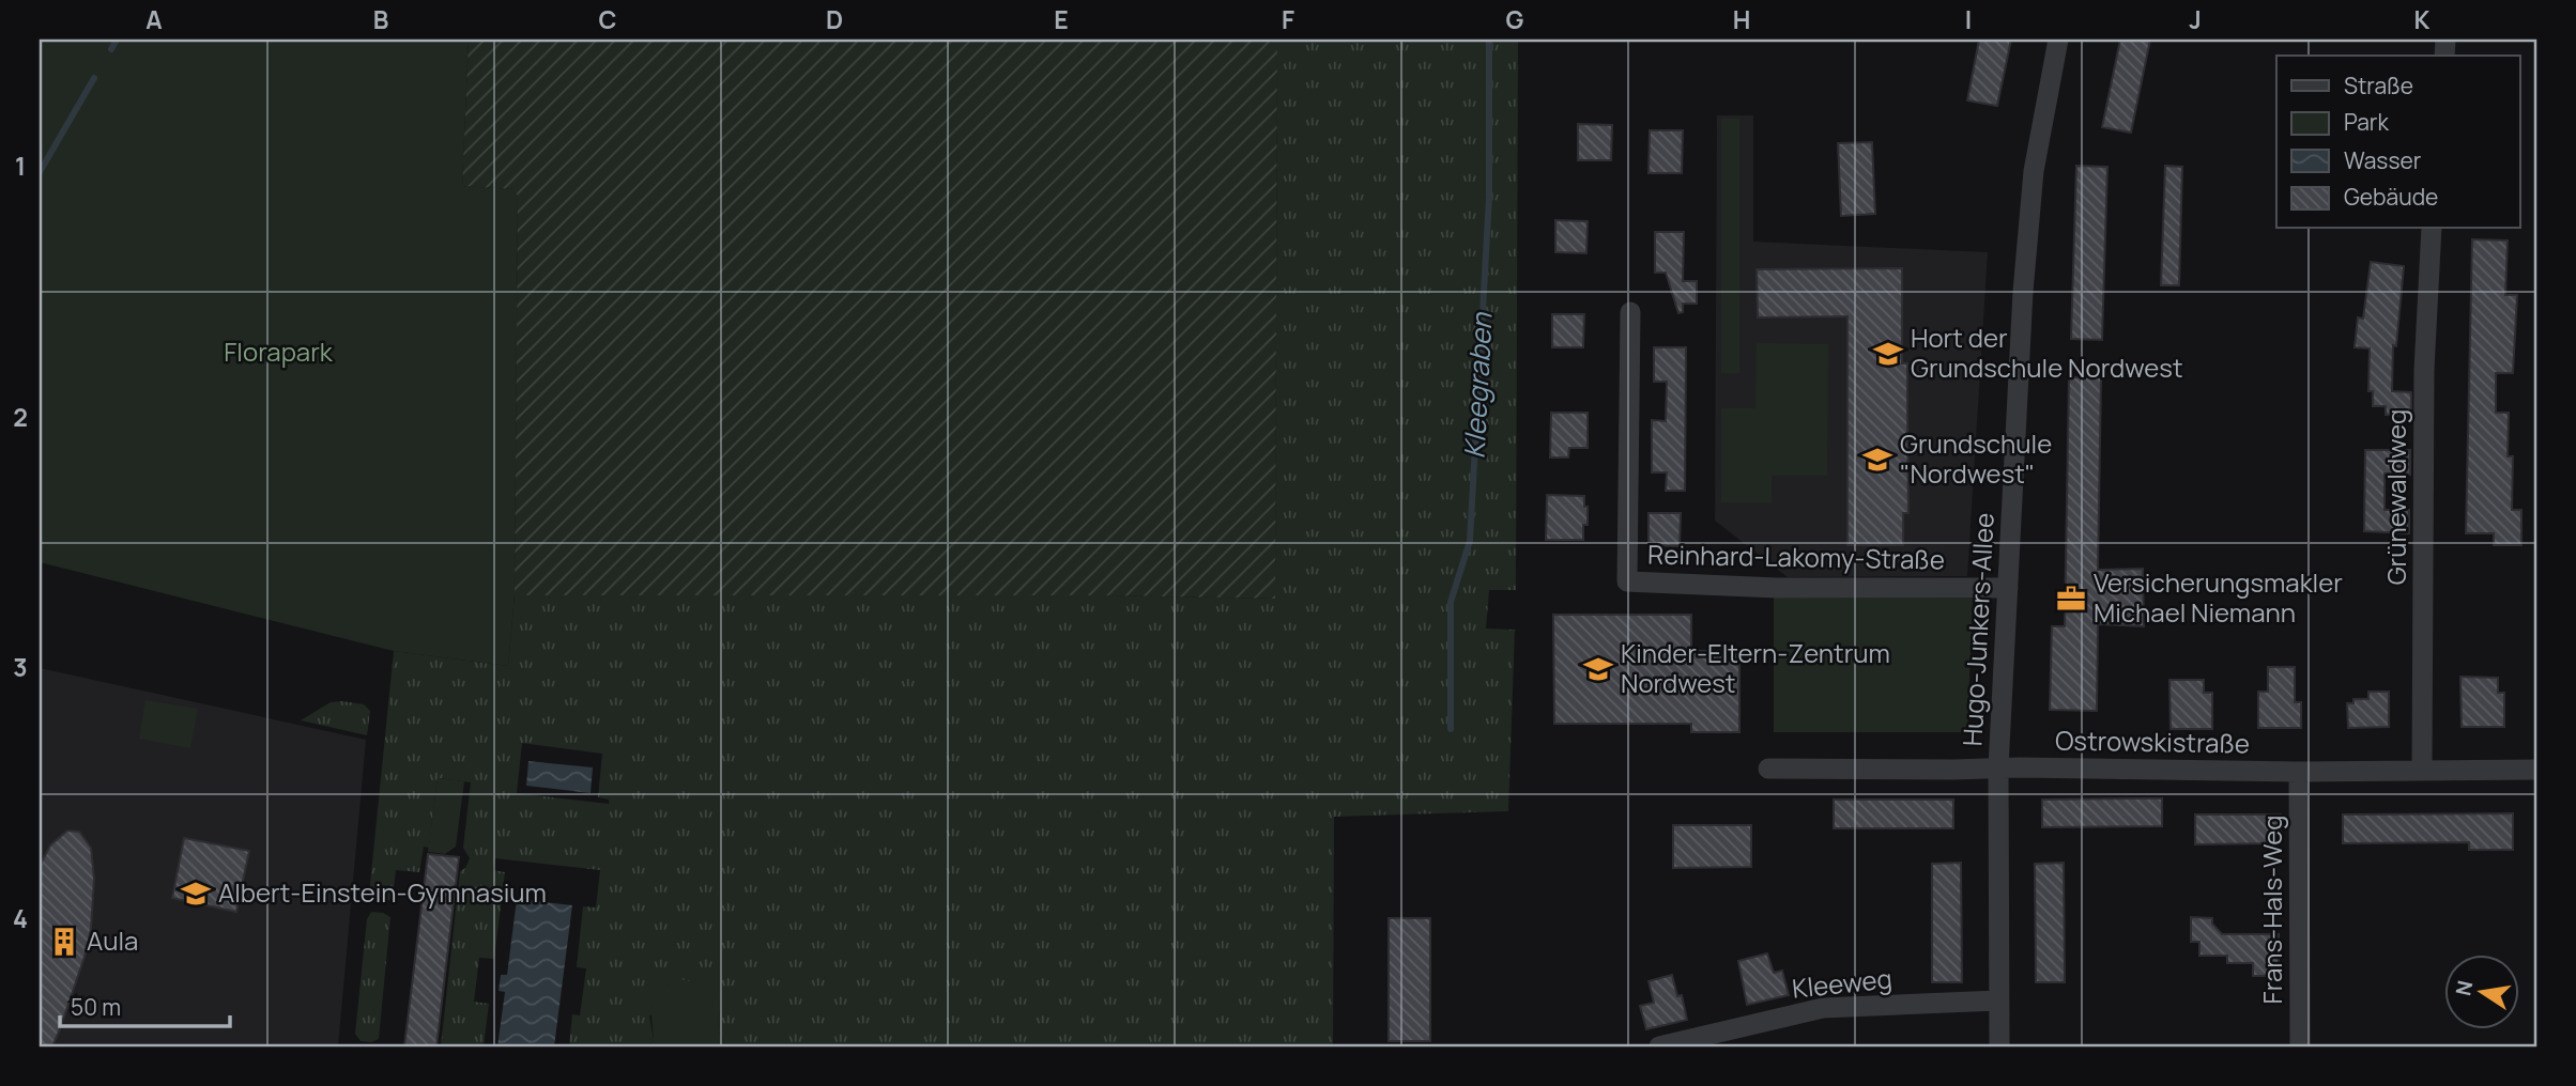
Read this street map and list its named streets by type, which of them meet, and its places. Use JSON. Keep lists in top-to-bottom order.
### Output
{
  "streets": {
    "street": [
      "Grünewaldweg",
      "Reinhard-Lakomy-Straße",
      "Hugo-Junkers-Allee",
      "Ostrowskistraße",
      "Frans-Hals-Weg",
      "Kleeweg"
    ]
  },
  "crossings": [
    ["Grünewaldweg", "Ostrowskistraße"],
    ["Reinhard-Lakomy-Straße", "Hugo-Junkers-Allee"],
    ["Hugo-Junkers-Allee", "Ostrowskistraße"],
    ["Hugo-Junkers-Allee", "Kleeweg"],
    ["Ostrowskistraße", "Frans-Hals-Weg"]
  ],
  "water": ["Kleegraben"],
  "parks": ["Florapark"],
  "places": {
    "school or university": [
      "Hort der Grundschule Nordwest",
      "Grundschule \"Nordwest\"",
      "Kinder-Eltern-Zentrum Nordwest",
      "Albert-Einstein-Gymnasium"
    ],
    "office": ["Versicherungsmakler Michael Niemann"],
    "building": ["Aula"]
  },
  "legend": [
    "Straße",
    "Park",
    "Wasser",
    "Gebäude"
  ],
  "scale_bar": "50 m",
  "north": "left",
  "grid": {
    "columns": [
      "A",
      "B",
      "C",
      "D",
      "E",
      "F",
      "G",
      "H",
      "I",
      "J",
      "K"
    ],
    "rows": [
      "1",
      "2",
      "3",
      "4"
    ]
  }
}
